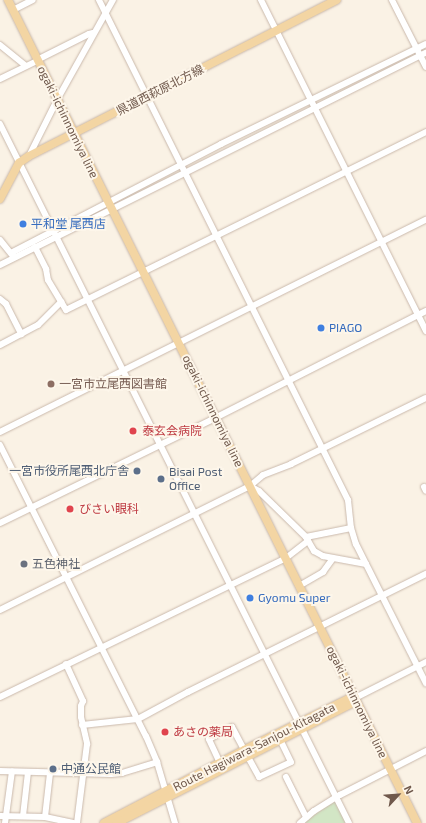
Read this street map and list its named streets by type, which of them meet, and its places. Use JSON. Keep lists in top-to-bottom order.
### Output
{
  "streets": {
    "main road": ["県道西萩原北方線", "ogaki-ichinnomiya line", "Route Hagiwara-Sanjou-Kitagata"]
  },
  "crossings": [
    ["県道西萩原北方線", "ogaki-ichinnomiya line"],
    ["ogaki-ichinnomiya line", "Route Hagiwara-Sanjou-Kitagata"]
  ],
  "places": [
    "平和堂 尾西店",
    "PIAGO",
    "一宮市立尾西図書館",
    "泰玄会病院",
    "一宮市役所尾西北庁舎",
    "Bisai Post Office",
    "びさい眼科",
    "五色神社",
    "Gyomu Super",
    "あさの薬局",
    "中通公民館"
  ],
  "north": "top right"
}
